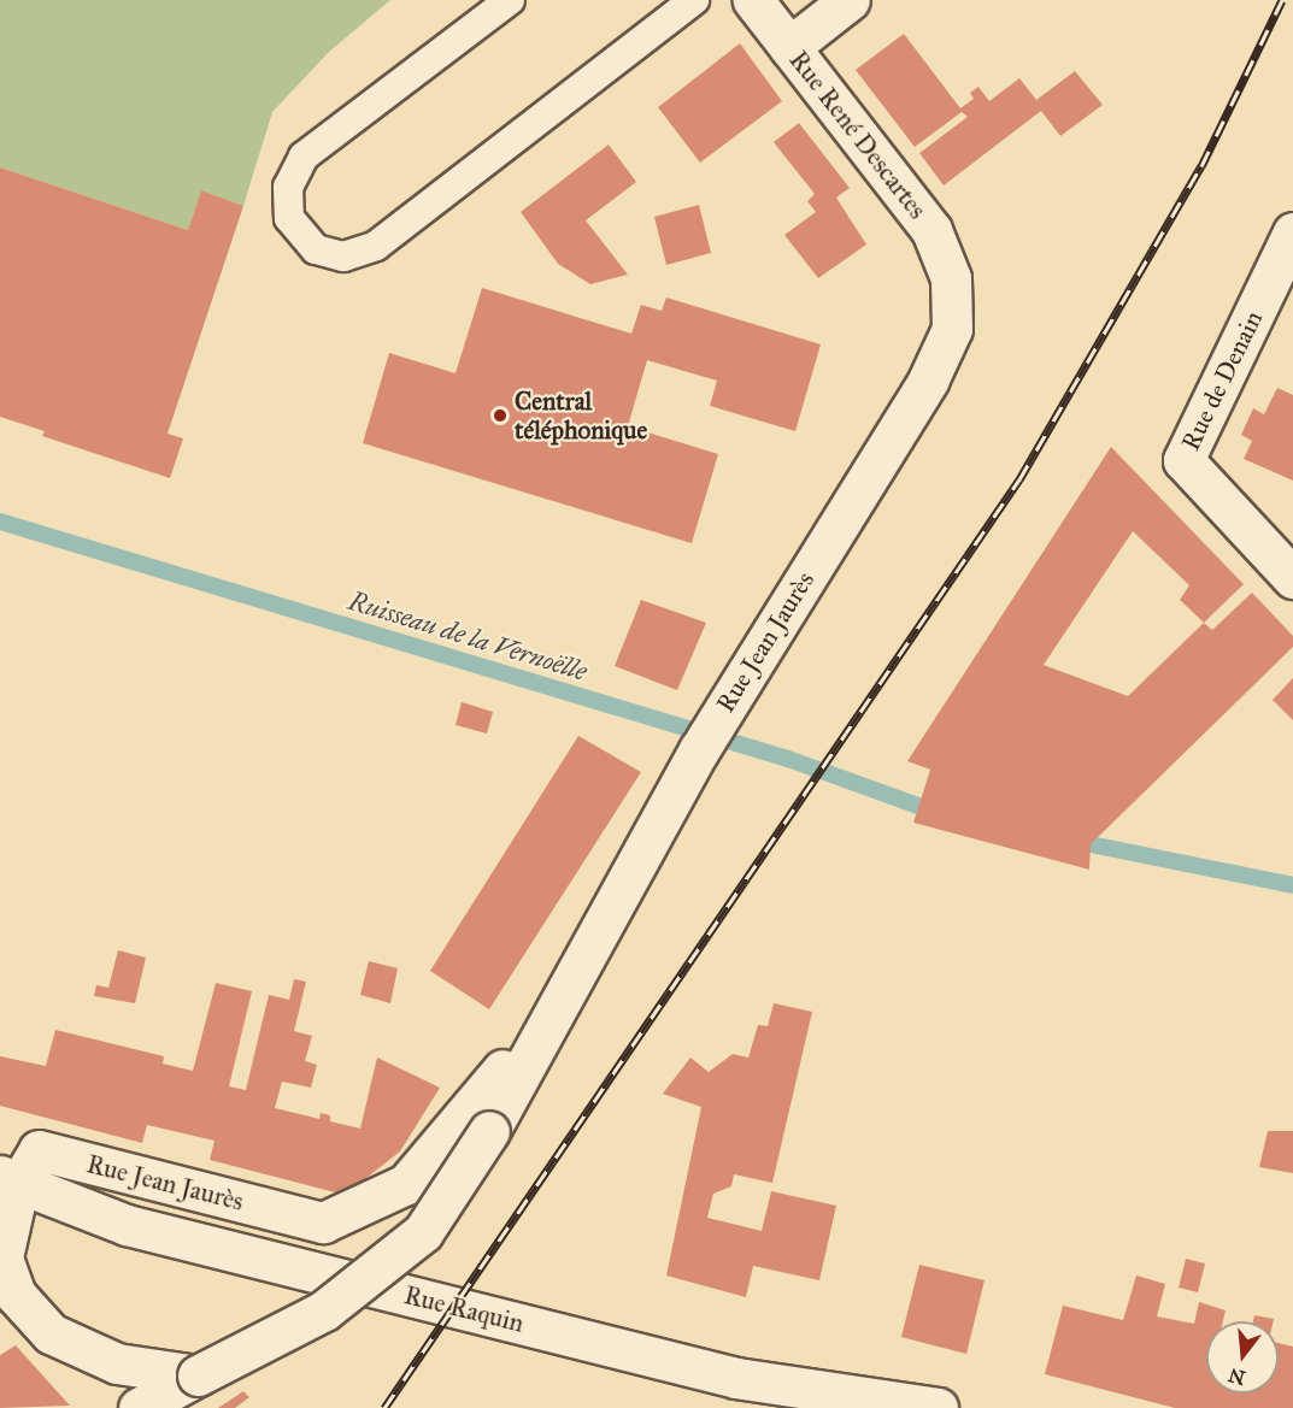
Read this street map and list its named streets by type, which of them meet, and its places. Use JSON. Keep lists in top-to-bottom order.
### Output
{
  "streets": {
    "street": [
      "Rue René Descartes",
      "Rue de Denain",
      "Rue Jean Jaurès",
      "Rue Raquin"
    ]
  },
  "crossings": [
    ["Rue René Descartes", "Rue Jean Jaurès"],
    ["Rue Jean Jaurès", "Rue Raquin"]
  ],
  "water": ["Ruisseau de la Vernoëlle"],
  "places": ["Central téléphonique"],
  "north": "bottom"
}
